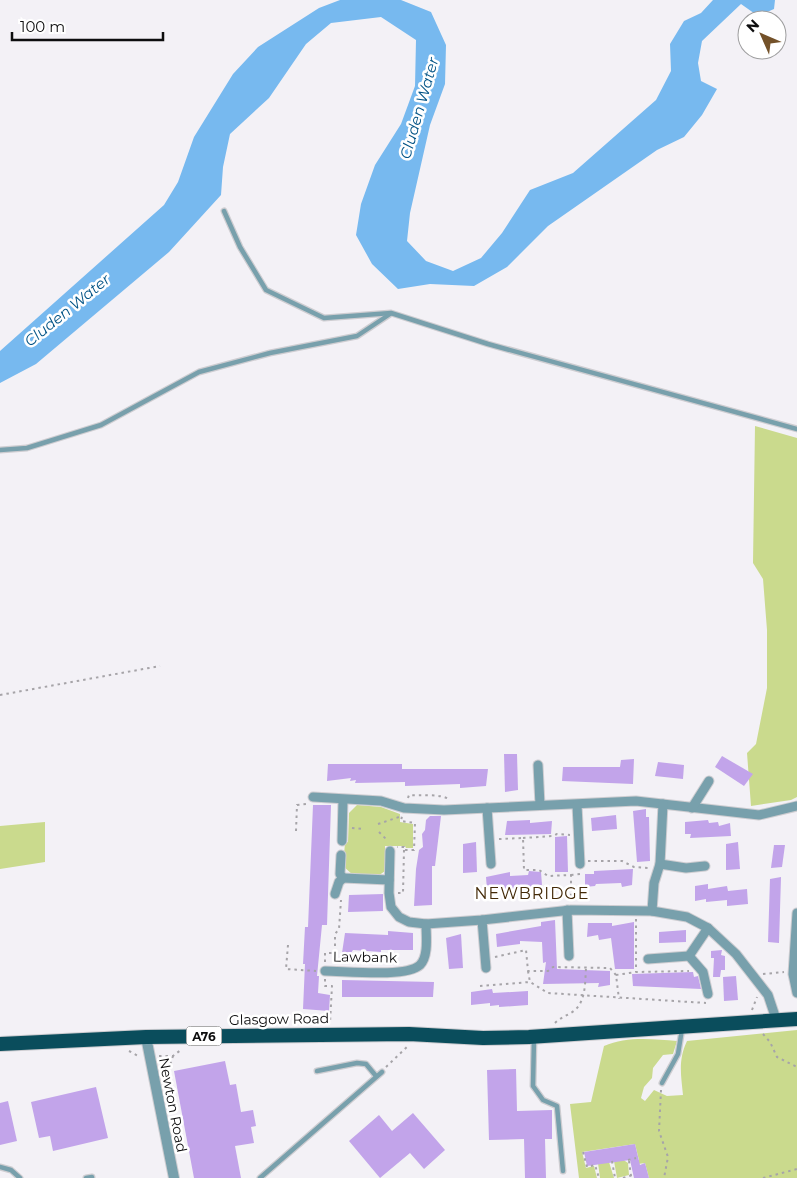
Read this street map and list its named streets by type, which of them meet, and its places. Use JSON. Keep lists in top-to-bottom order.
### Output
{
  "streets": {
    "highway": ["Glasgow Road", "A76"],
    "street": ["Lawbank", "Newton Road"]
  },
  "crossings": [
    ["Glasgow Road", "A76"],
    ["Glasgow Road", "Newton Road"]
  ],
  "districts": ["NEWBRIDGE"],
  "water": ["Cluden Water"],
  "scale_bar": "100 m",
  "north": "top left"
}
